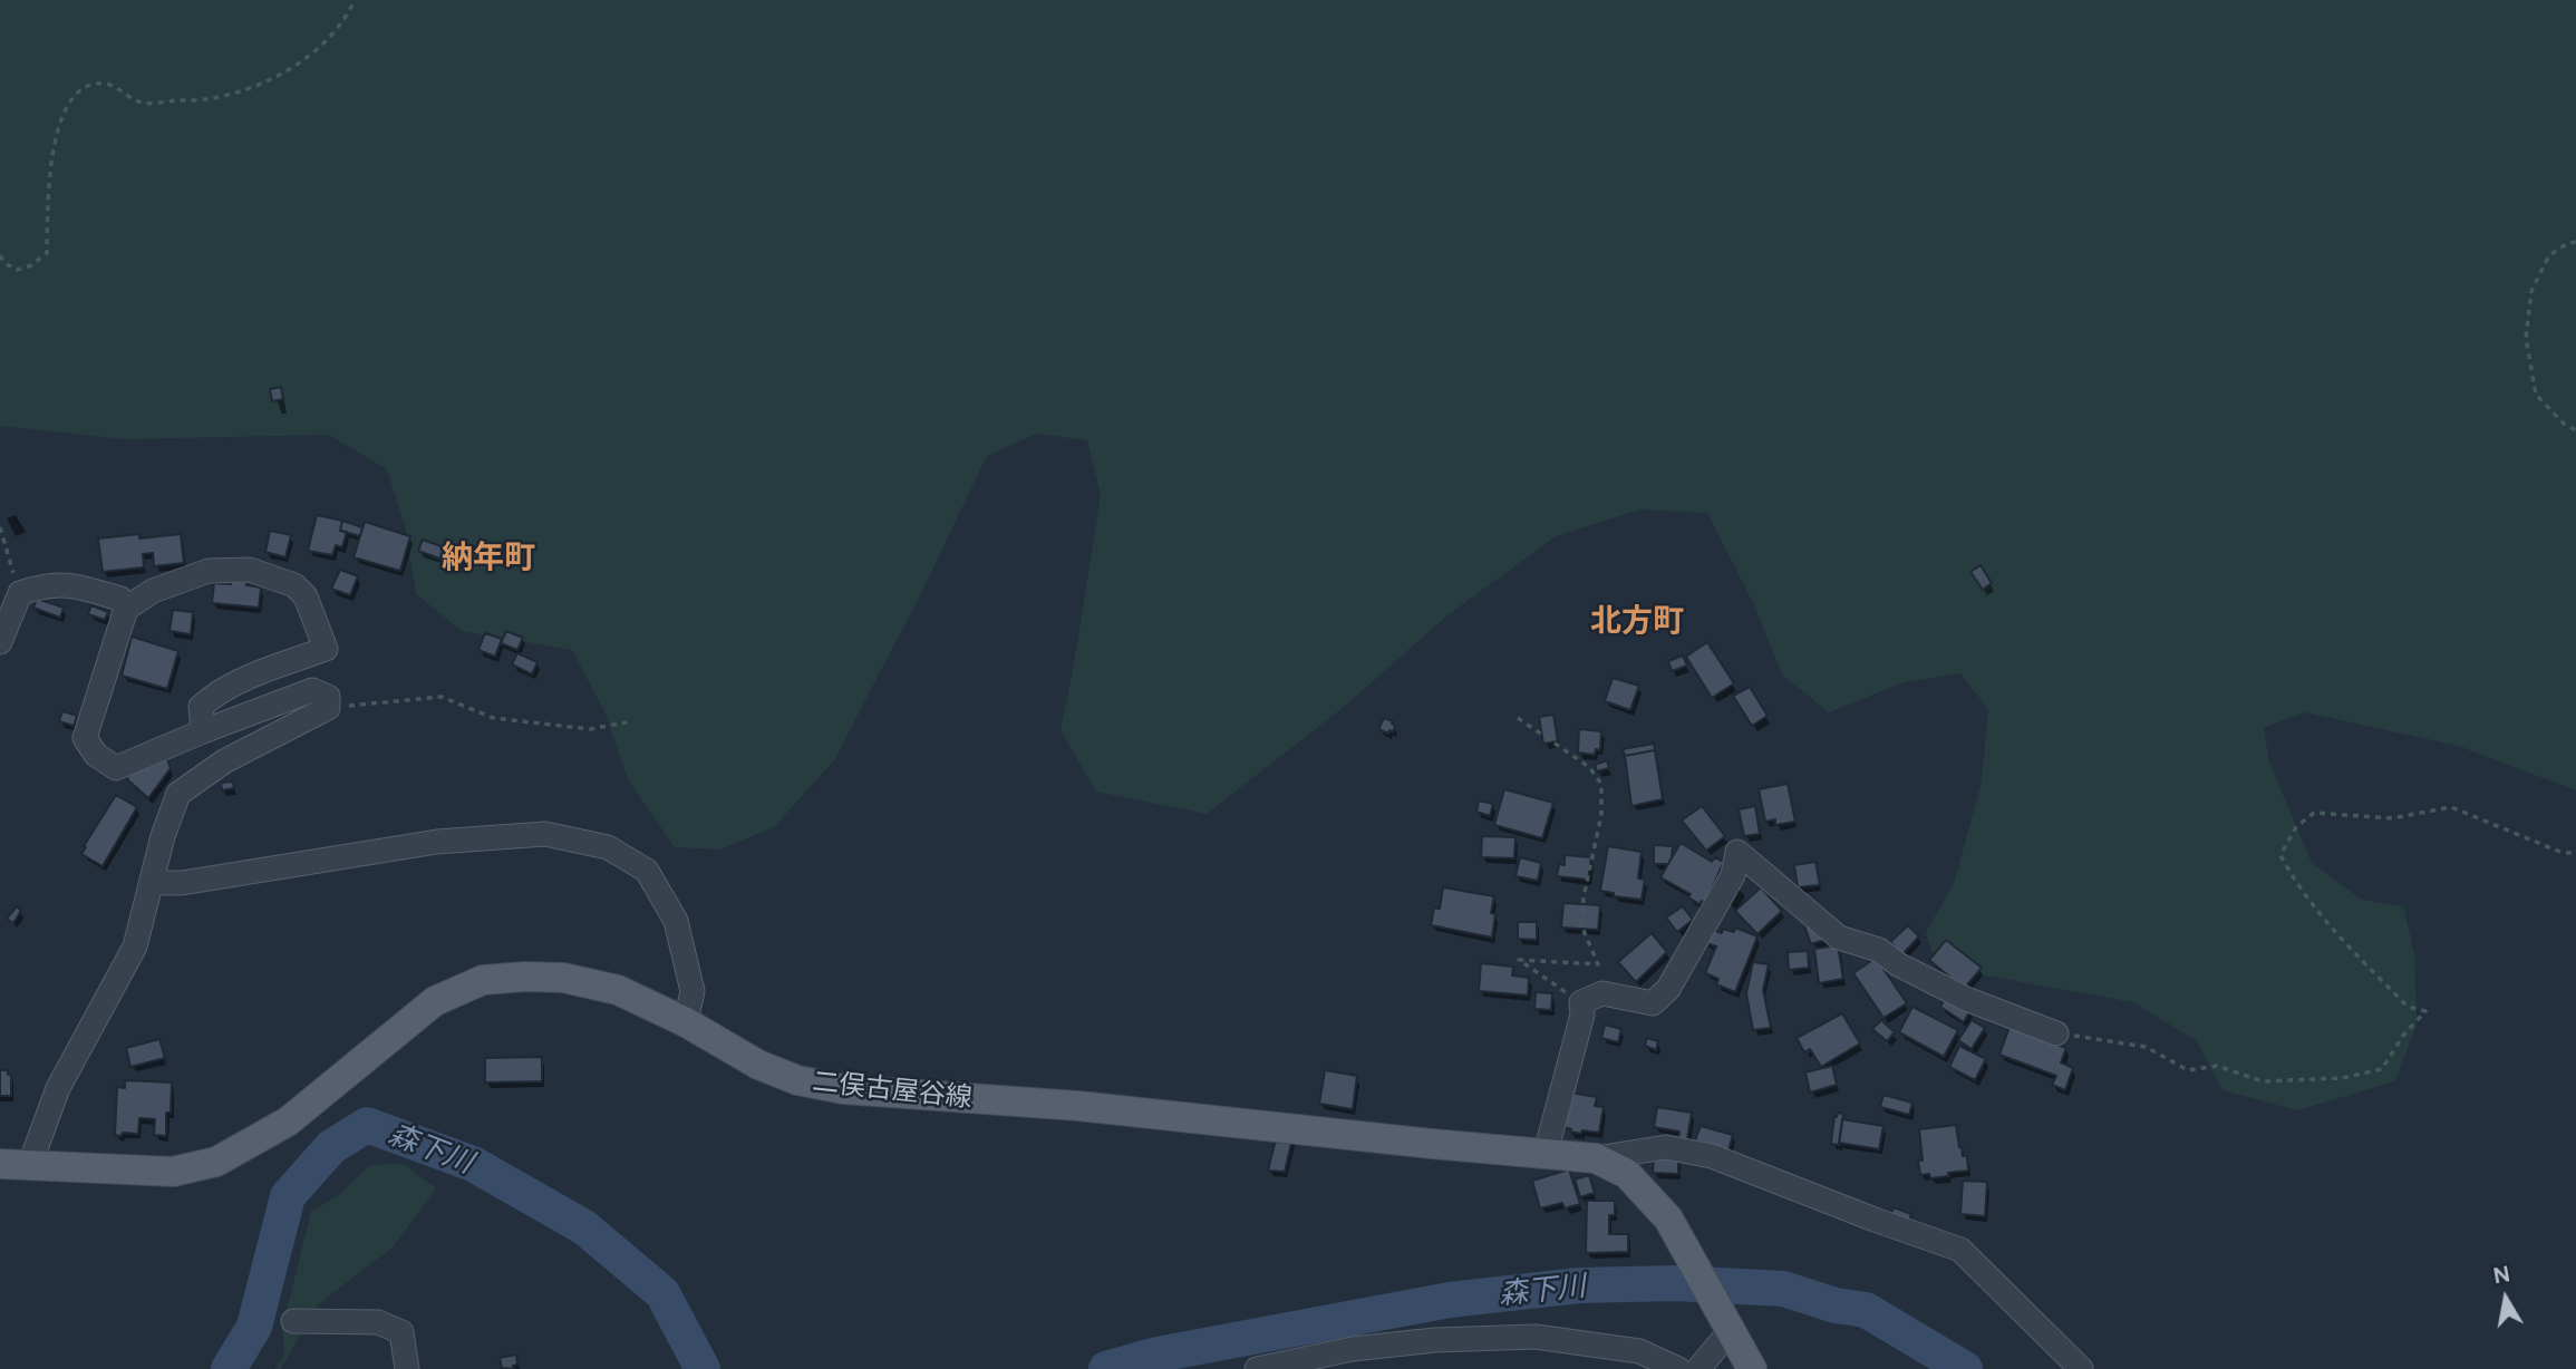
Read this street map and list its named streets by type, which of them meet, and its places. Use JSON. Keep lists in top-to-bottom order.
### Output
{
  "streets": {
    "main road": ["二俣古屋谷線"]
  },
  "districts": ["納年町", "北方町"],
  "water": ["森下川"],
  "north": "top"
}
